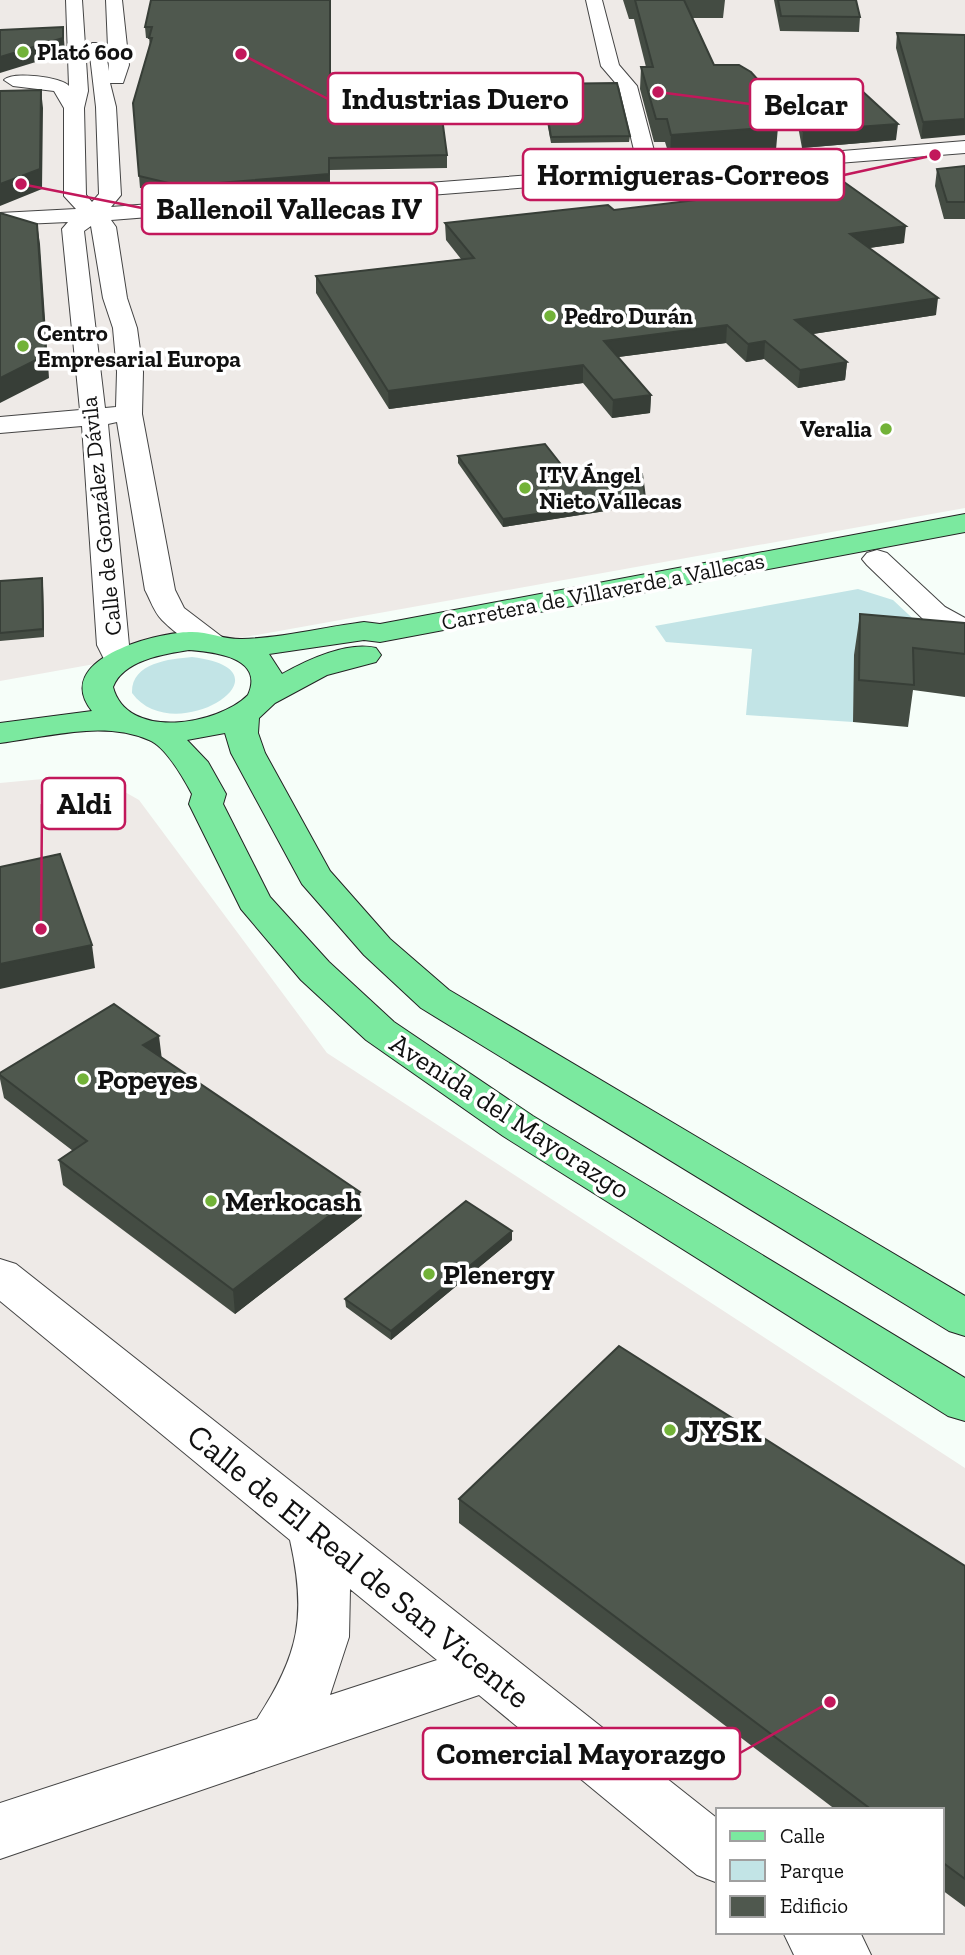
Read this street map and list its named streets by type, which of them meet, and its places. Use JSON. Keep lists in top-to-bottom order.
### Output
{
  "streets": {
    "main road": ["Carretera de Villaverde a Vallecas", "Avenida del Mayorazgo"],
    "street": ["Calle de González Dávila", "Calle de El Real de San Vicente"]
  },
  "crossings": [
    ["Calle de González Dávila", "Carretera de Villaverde a Vallecas"],
    ["Calle de González Dávila", "Avenida del Mayorazgo"],
    ["Carretera de Villaverde a Vallecas", "Avenida del Mayorazgo"]
  ],
  "places": [
    "Plató 600",
    "Industrias Duero",
    "Belcar",
    "Hormigueras-Correos",
    "Ballenoil Vallecas IV",
    "Pedro Durán",
    "Centro Empresarial Europa",
    "Veralia",
    "ITV Ángel Nieto Vallecas",
    "Aldi",
    "Popeyes",
    "Merkocash",
    "Plenergy",
    "JYSK",
    "Comercial Mayorazgo"
  ],
  "legend": ["Calle", "Parque", "Edificio"]
}
